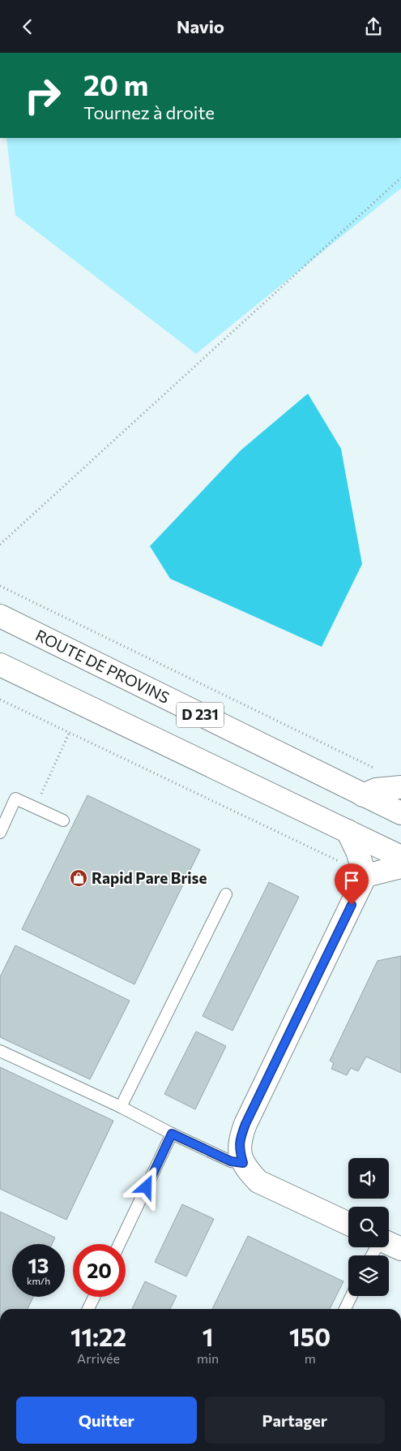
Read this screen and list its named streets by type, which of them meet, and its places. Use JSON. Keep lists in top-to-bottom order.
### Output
{
  "streets": {
    "main road": ["ROUTE DE PROVINS", "D 231"]
  },
  "places": {
    "shop": ["Rapid Pare Brise"]
  },
  "page": {
    "header": "Navio",
    "turn": ["20 m", "Tournez à droite"],
    "speed": "13 km/h",
    "limit": "20",
    "eta": [
      "11:22",
      "Arrivée",
      "1",
      "min",
      "150",
      "m"
    ],
    "buttons": ["Quitter", "Partager"]
  }
}
